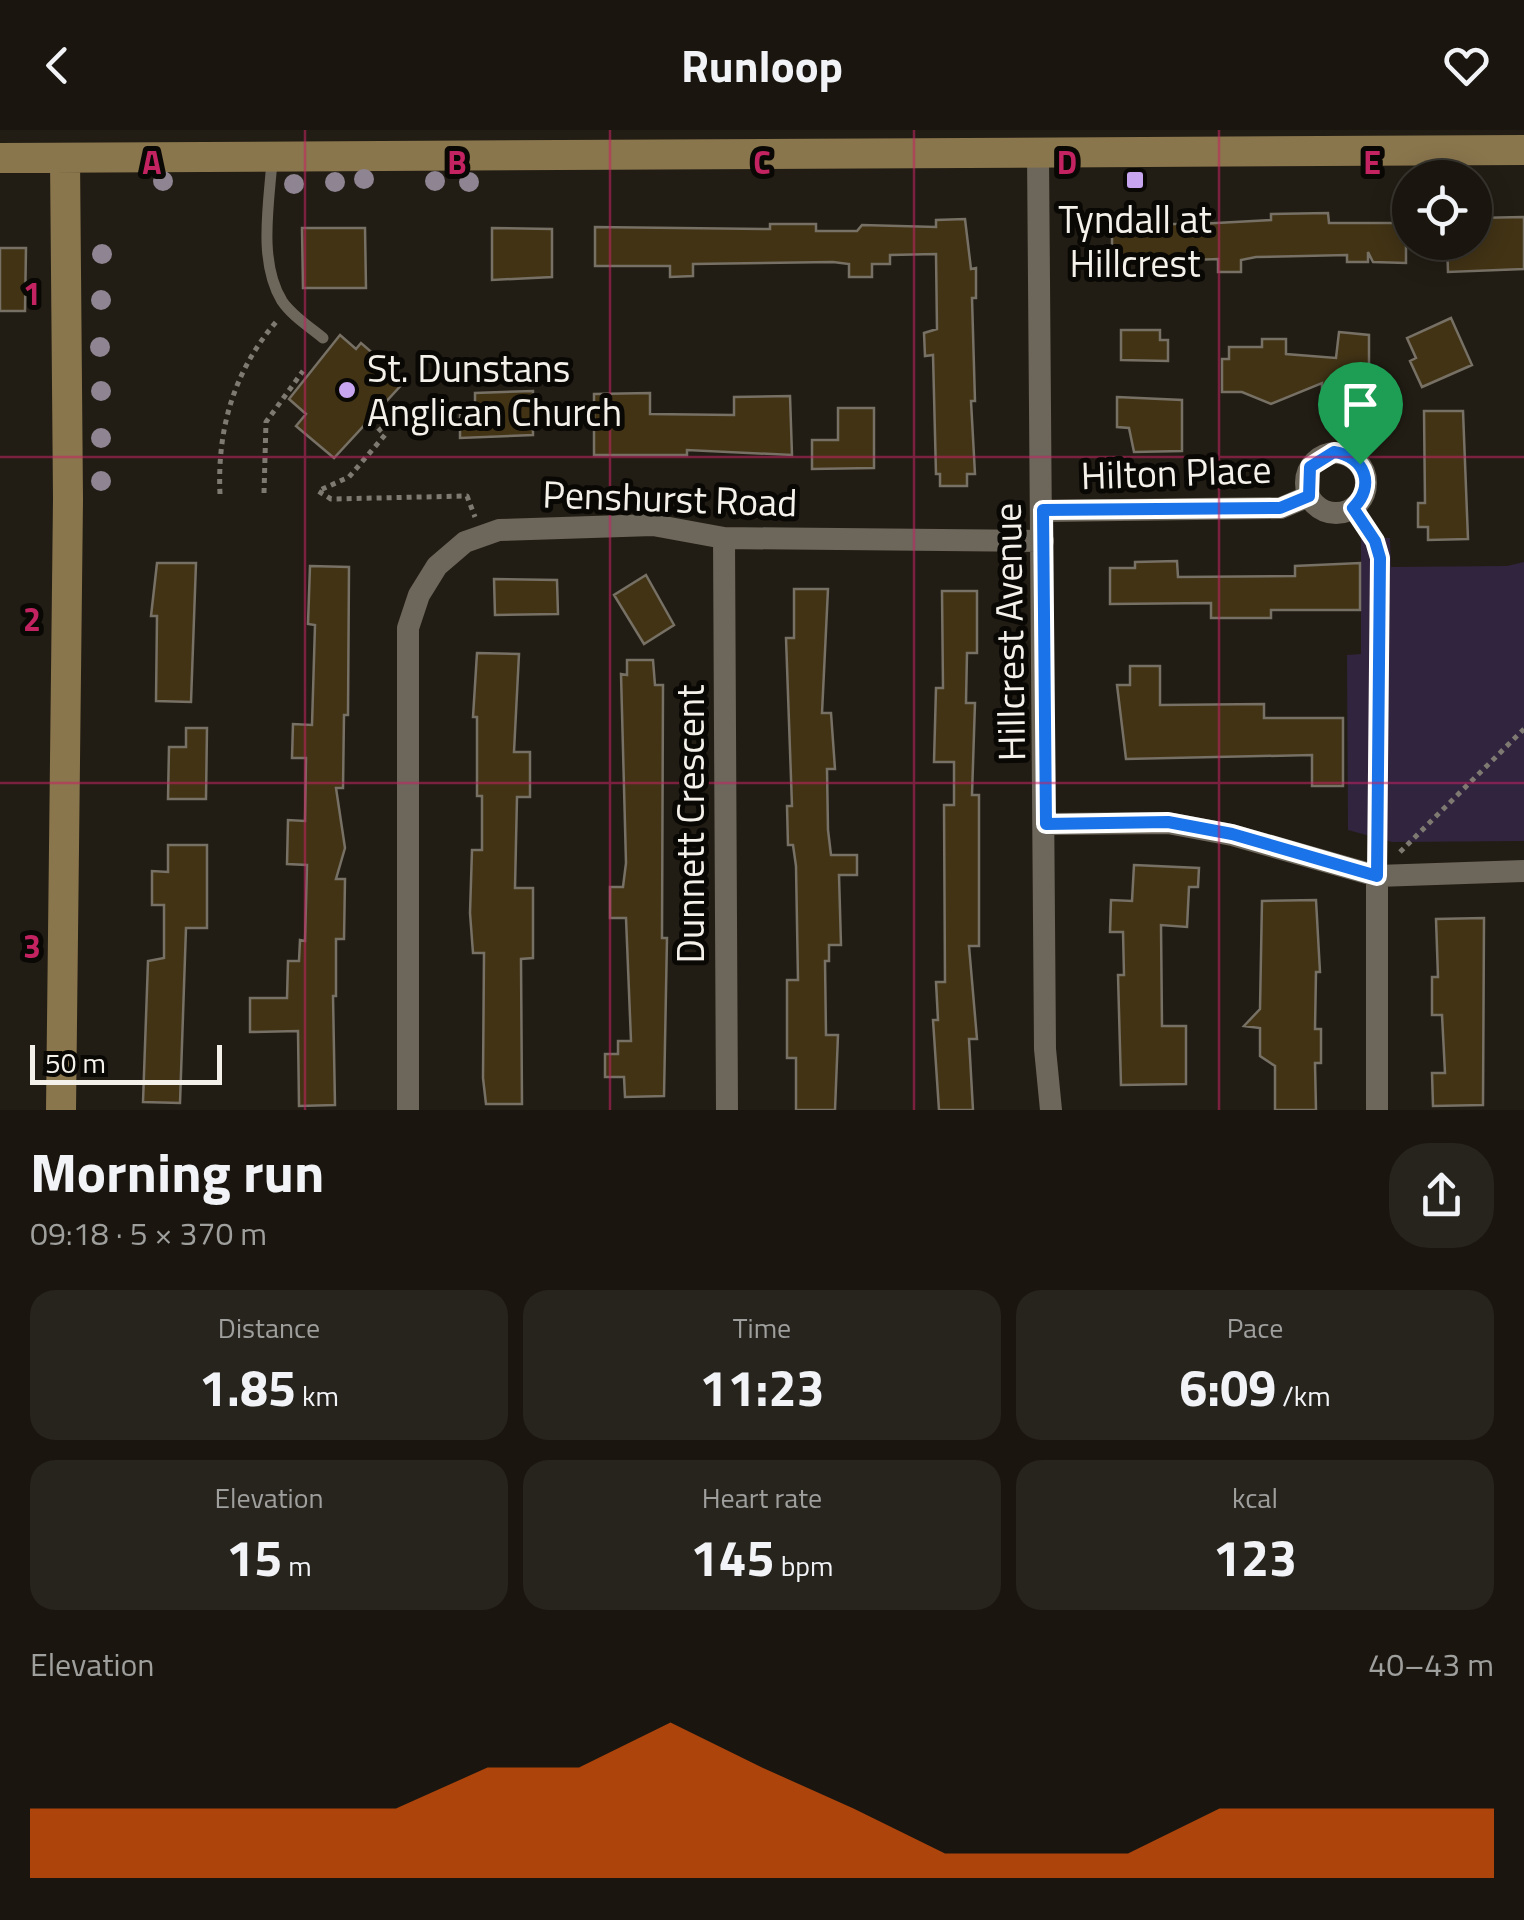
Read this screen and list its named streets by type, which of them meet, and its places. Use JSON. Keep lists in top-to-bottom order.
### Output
{
  "streets": {
    "street": [
      "Hilton Place",
      "Penshurst Road",
      "Hillcrest Avenue",
      "Dunnett Crescent"
    ]
  },
  "crossings": [
    ["Hilton Place", "Hillcrest Avenue"],
    ["Penshurst Road", "Hillcrest Avenue"],
    ["Penshurst Road", "Dunnett Crescent"]
  ],
  "places": {
    "transit": ["Tyndall at Hillcrest"],
    "other": ["St. Dunstans Anglican Church"]
  },
  "scale_bar": "50 m",
  "page": {
    "header": "Runloop",
    "scale": "50 m",
    "heading": ["Morning run", "09:18 · 5 × 370 m"],
    "stats": [
      ["Distance", "1.85 km"],
      ["Time", "11:23"],
      ["Pace", "6:09 /km"],
      ["Elevation", "15 m"],
      ["Heart rate", "145 bpm"],
      ["kcal", "123"]
    ],
    "chart": ["Elevation", "40–43 m"]
  },
  "grid": {
    "columns": [
      "A",
      "B",
      "C",
      "D",
      "E"
    ],
    "rows": ["1", "2", "3"]
  }
}
